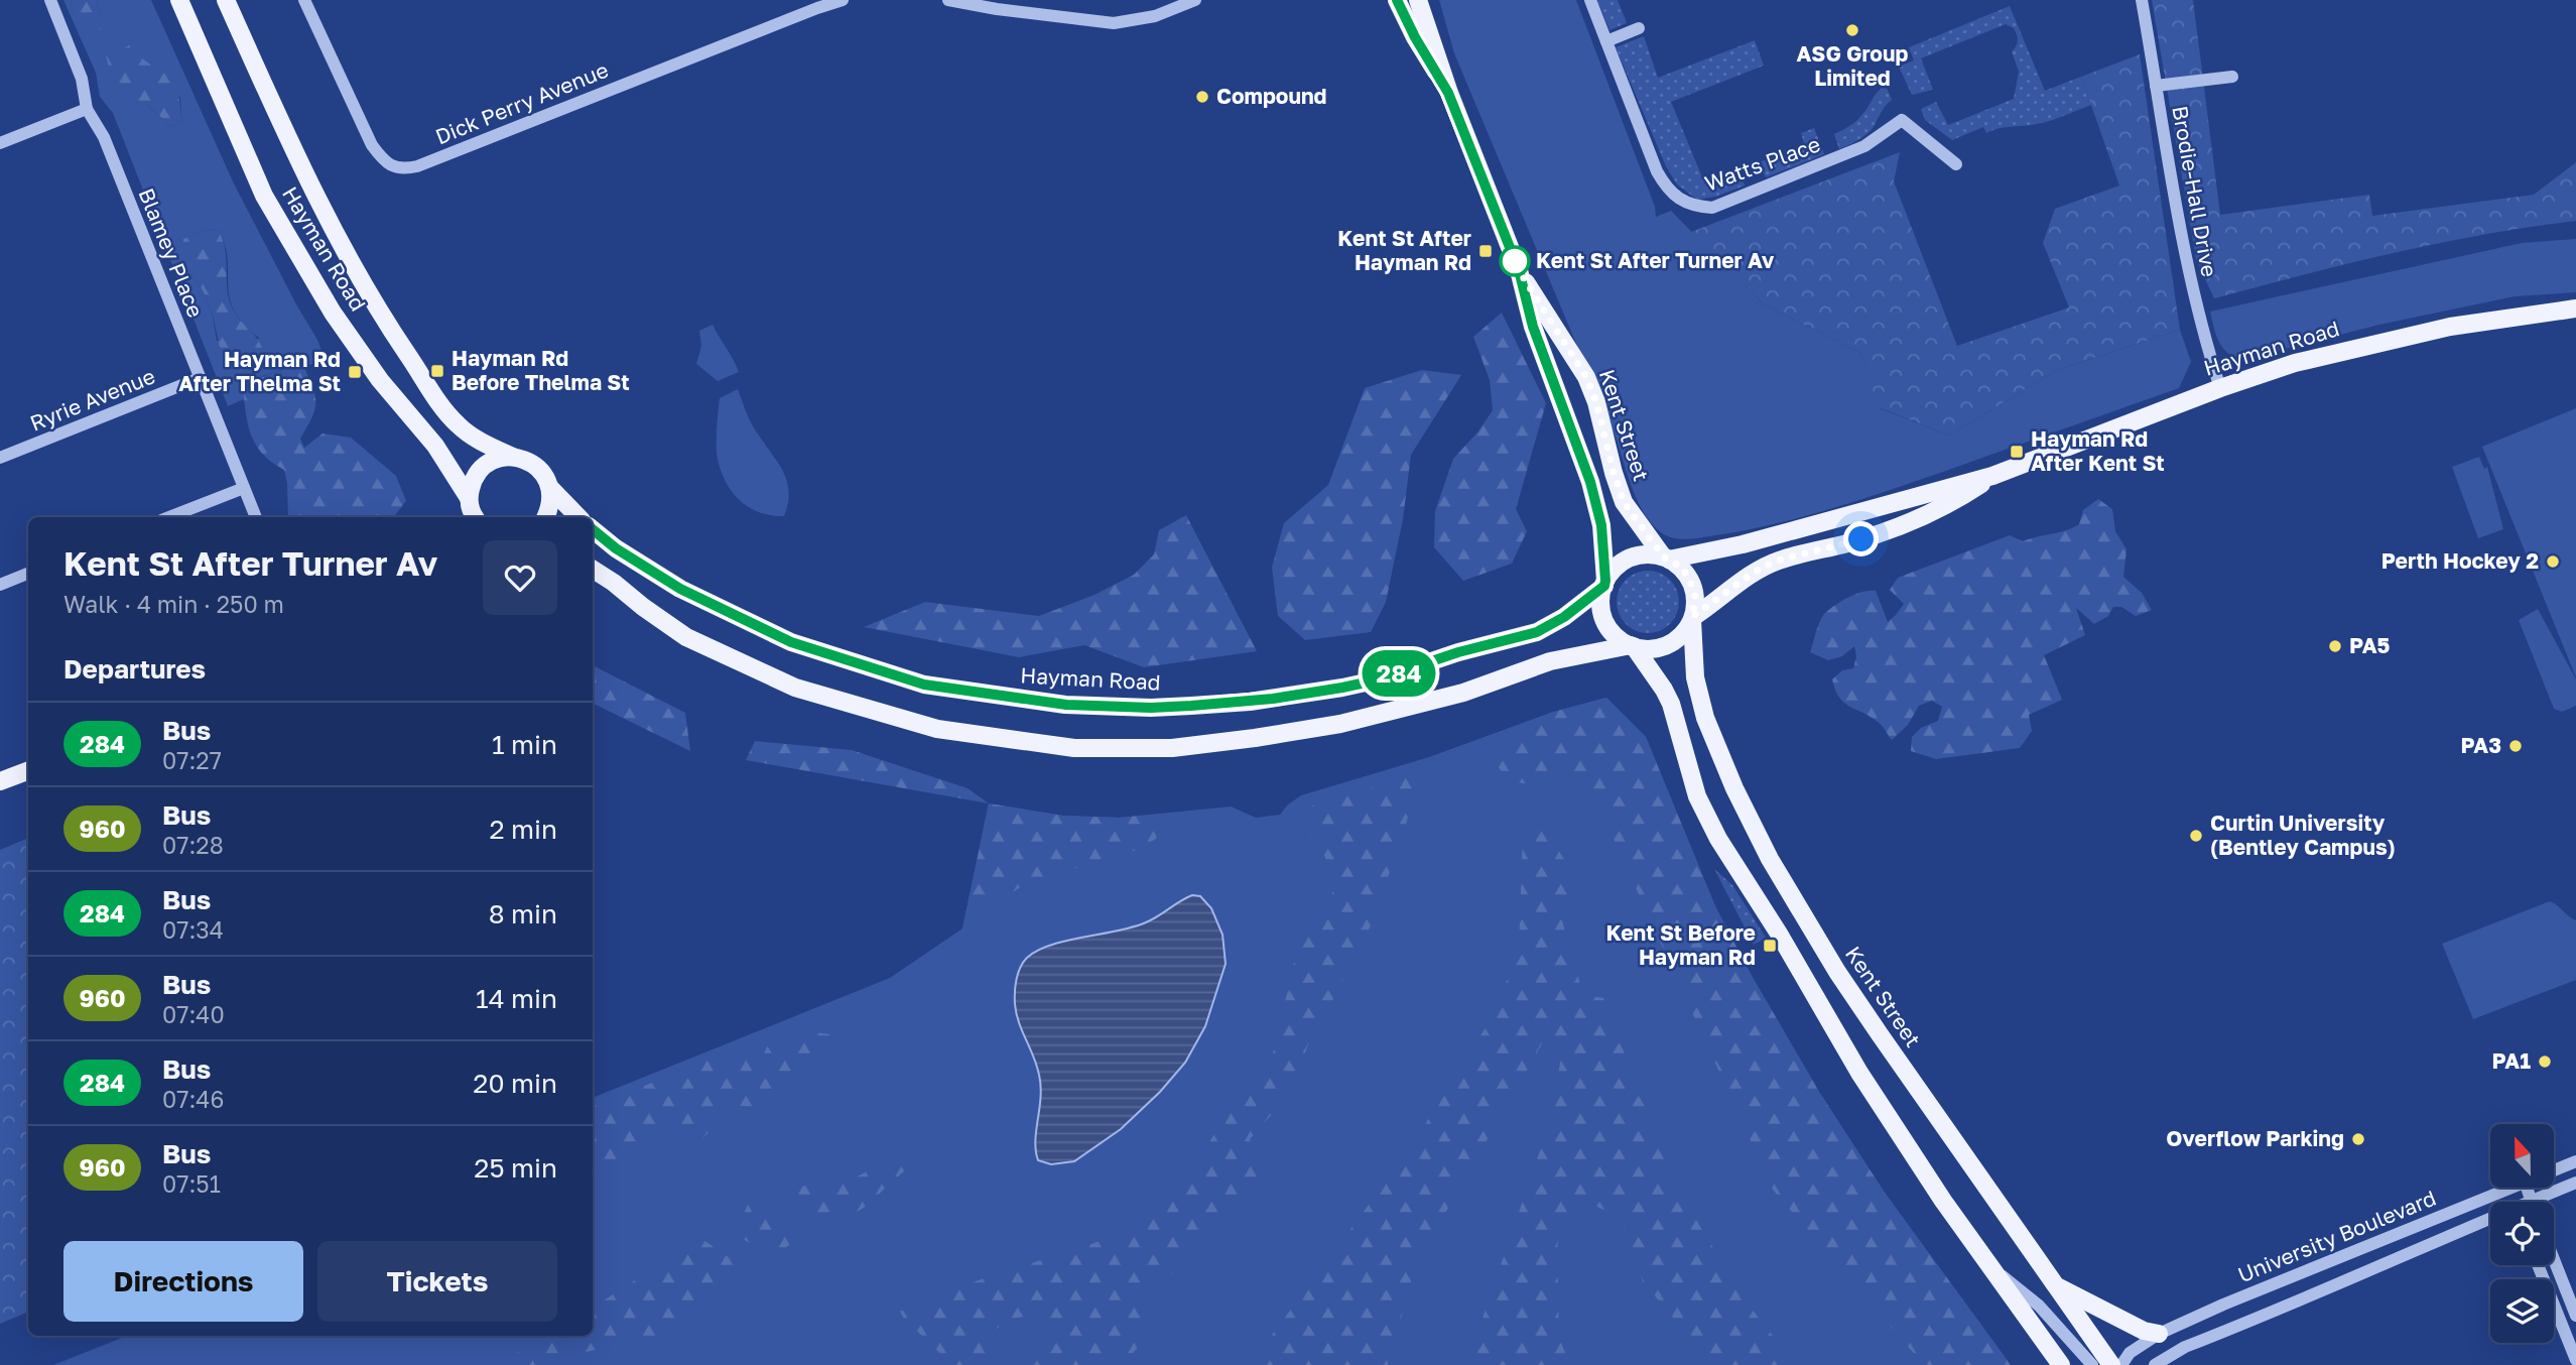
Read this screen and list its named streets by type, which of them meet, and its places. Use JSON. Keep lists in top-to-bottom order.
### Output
{
  "streets": {
    "main road": ["Hayman Road", "Kent Street"],
    "street": [
      "Dick Perry Avenue",
      "Watts Place",
      "Brodie-Hall Drive",
      "Blamey Place",
      "Ryrie Avenue",
      "University Boulevard"
    ]
  },
  "crossings": [
    ["Brodie-Hall Drive", "Hayman Road"],
    ["Hayman Road", "Kent Street"],
    ["Blamey Place", "Ryrie Avenue"]
  ],
  "places": {
    "other": [
      "ASG Group Limited",
      "Compound",
      "Kent St After Turner Av",
      "Perth Hockey 2",
      "PA5",
      "PA3",
      "Curtin University (Bentley Campus)",
      "PA1",
      "Overflow Parking"
    ],
    "transit": [
      "Kent St After Hayman Rd",
      "Hayman Rd Before Thelma St",
      "Hayman Rd After Thelma St",
      "Hayman Rd After Kent St",
      "Kent St Before Hayman Rd"
    ]
  },
  "lines": ["bus line 284"],
  "north": "top",
  "page": {
    "on_map": "284",
    "heading": [
      ["Kent St After Turner Av", "Walk · 4 min · 250 m"],
      "Departures"
    ],
    "list": [
      {
        "mark": "284",
        "name": "Bus",
        "note": "07:27",
        "value": "1 min"
      },
      {
        "mark": "960",
        "name": "Bus",
        "note": "07:28",
        "value": "2 min"
      },
      {
        "mark": "284",
        "name": "Bus",
        "note": "07:34",
        "value": "8 min"
      },
      {
        "mark": "960",
        "name": "Bus",
        "note": "07:40",
        "value": "14 min"
      },
      {
        "mark": "284",
        "name": "Bus",
        "note": "07:46",
        "value": "20 min"
      },
      {
        "mark": "960",
        "name": "Bus",
        "note": "07:51",
        "value": "25 min"
      }
    ],
    "buttons": ["Directions", "Tickets"]
  }
}
